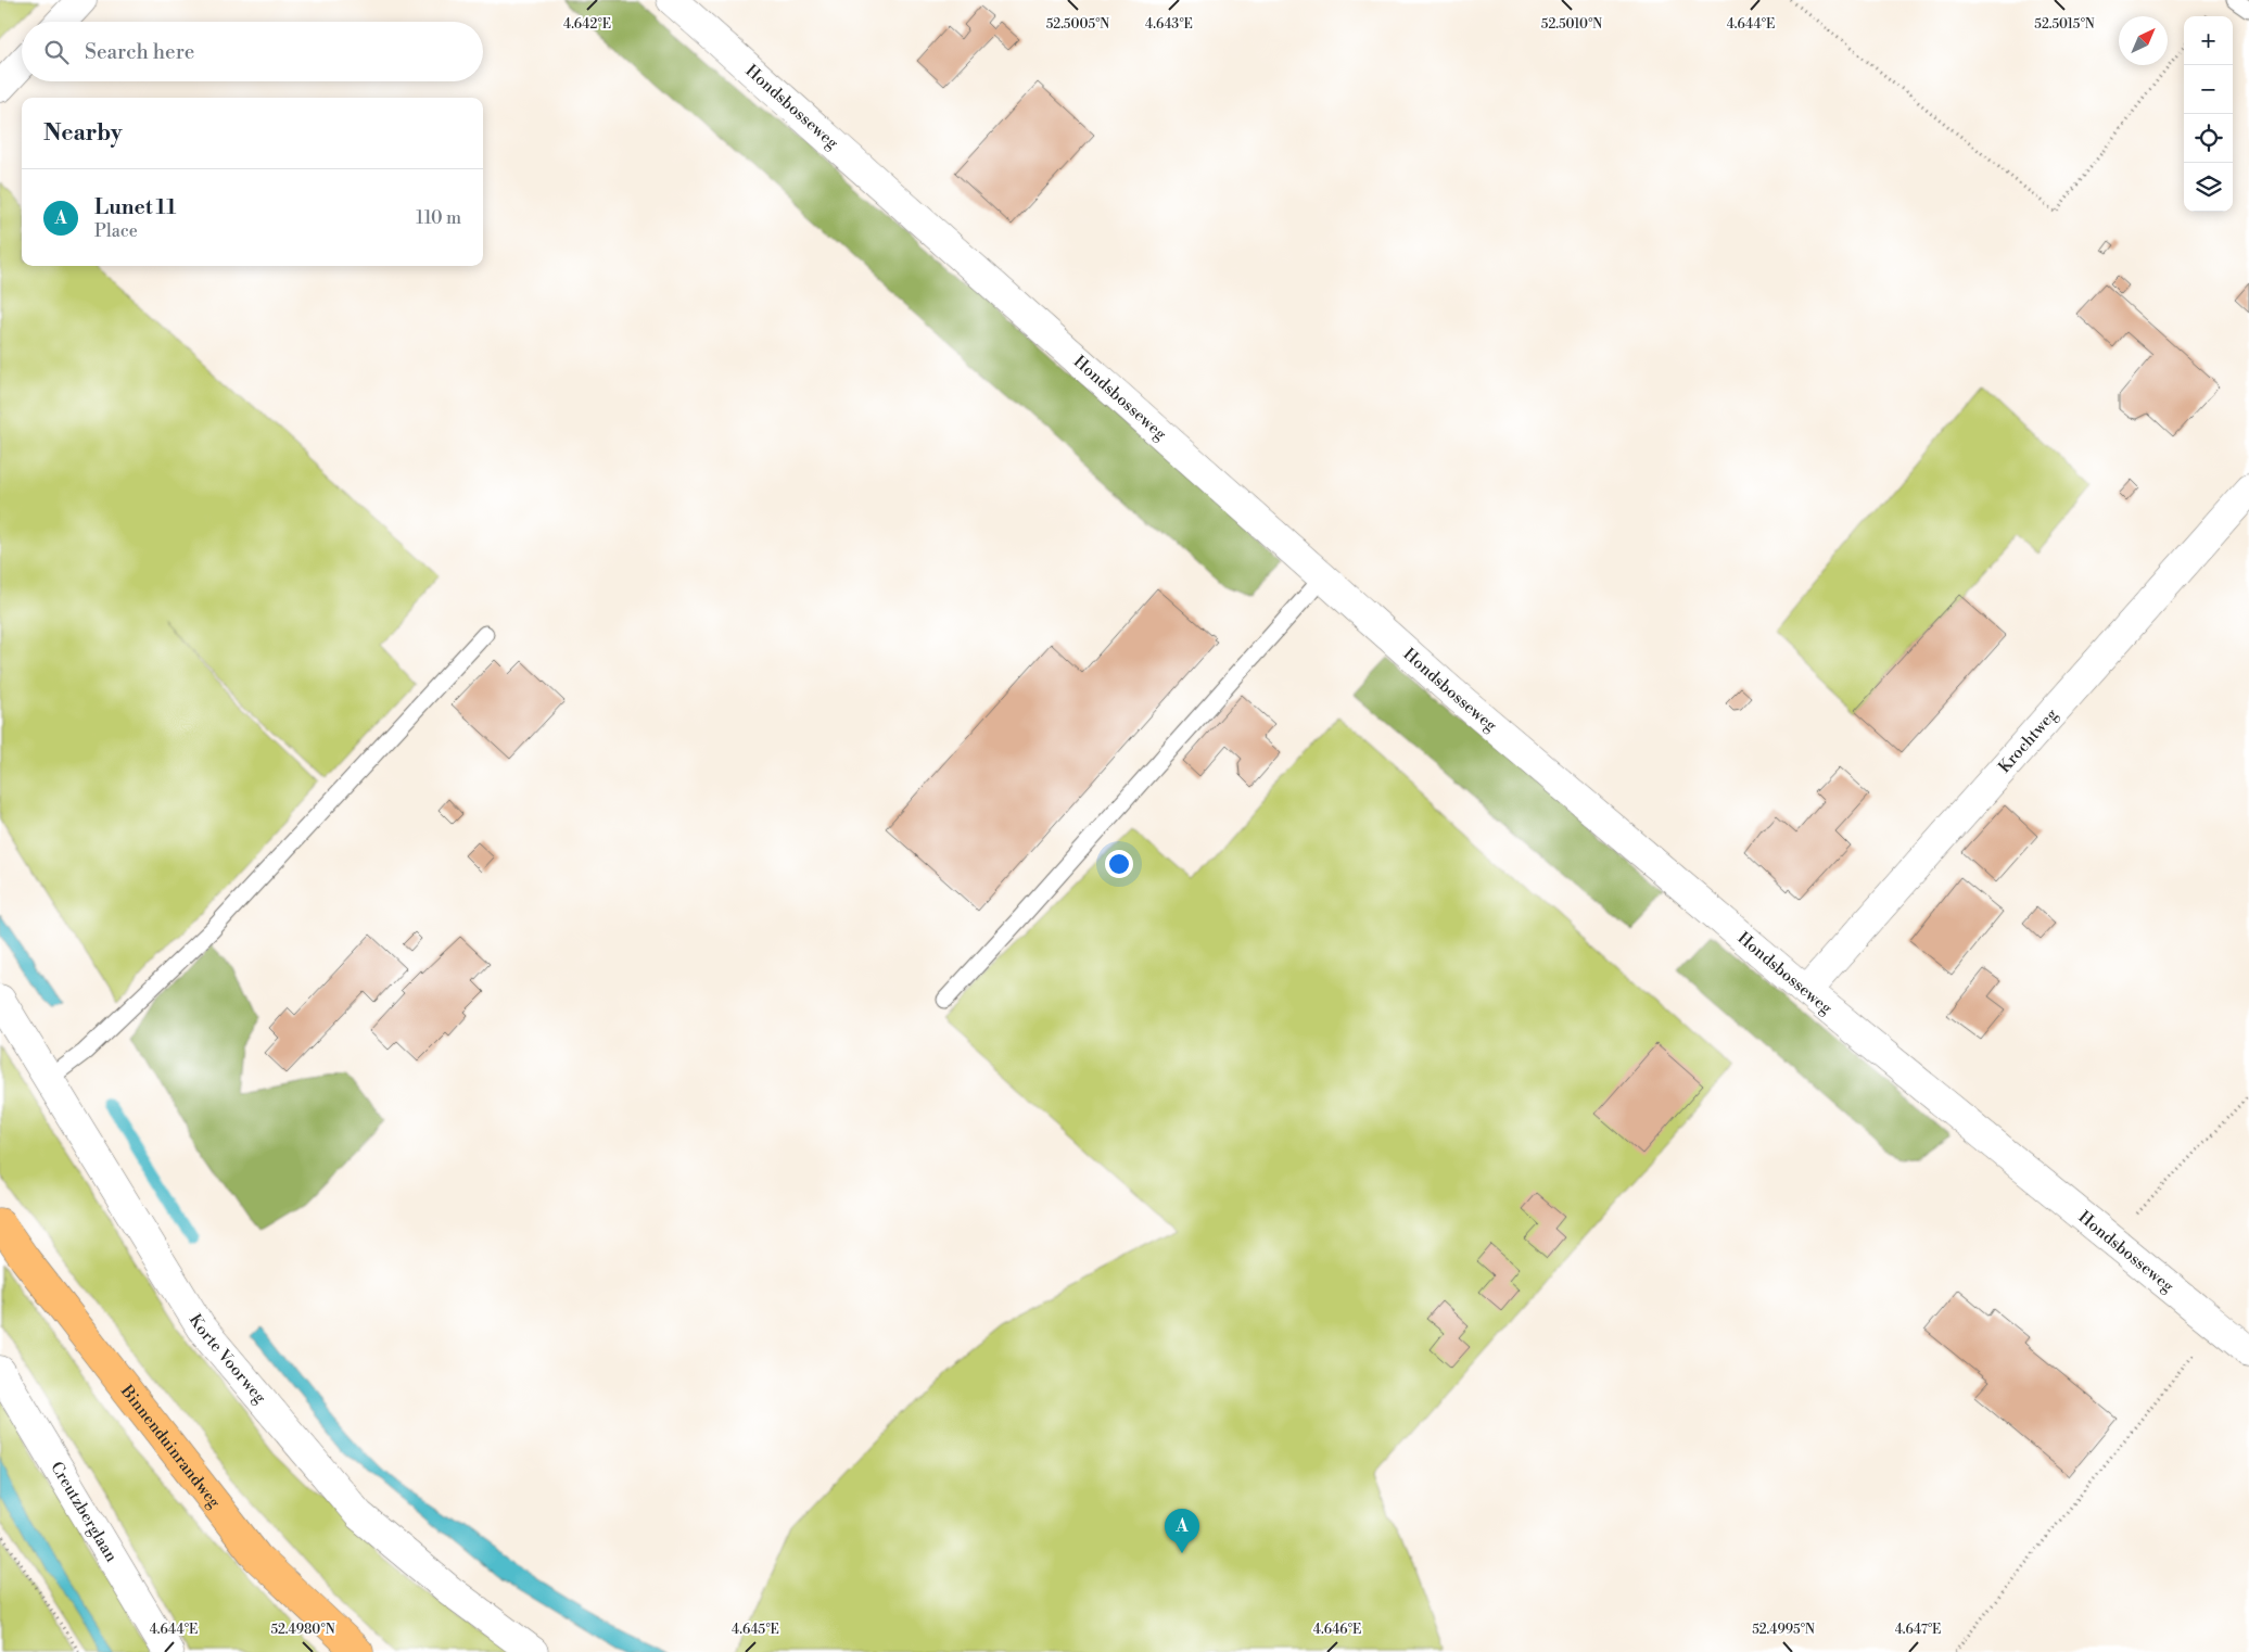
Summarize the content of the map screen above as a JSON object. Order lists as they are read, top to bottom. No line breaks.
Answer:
{"streets":{"main road":["Binnenduinrandweg"],"street":["Hondsbosseweg","Krochtweg","Korte Voorweg","Creutzberglaan"]},"crossings":[["Hondsbosseweg","Krochtweg"]],"north":"top right","page":{"map_buttons":["+","−"],"search":"Search here","heading":"Nearby","list":[{"mark":"A","name":"Lunet 11","note":"Place","value":"110 m"}],"pins":"A"},"coordinates":["52.5005°N","52.5010°N","52.5015°N","4.642°E","4.643°E","4.644°E","4.645°E","4.646°E","4.647°E","52.4980°N","52.4995°N"]}
